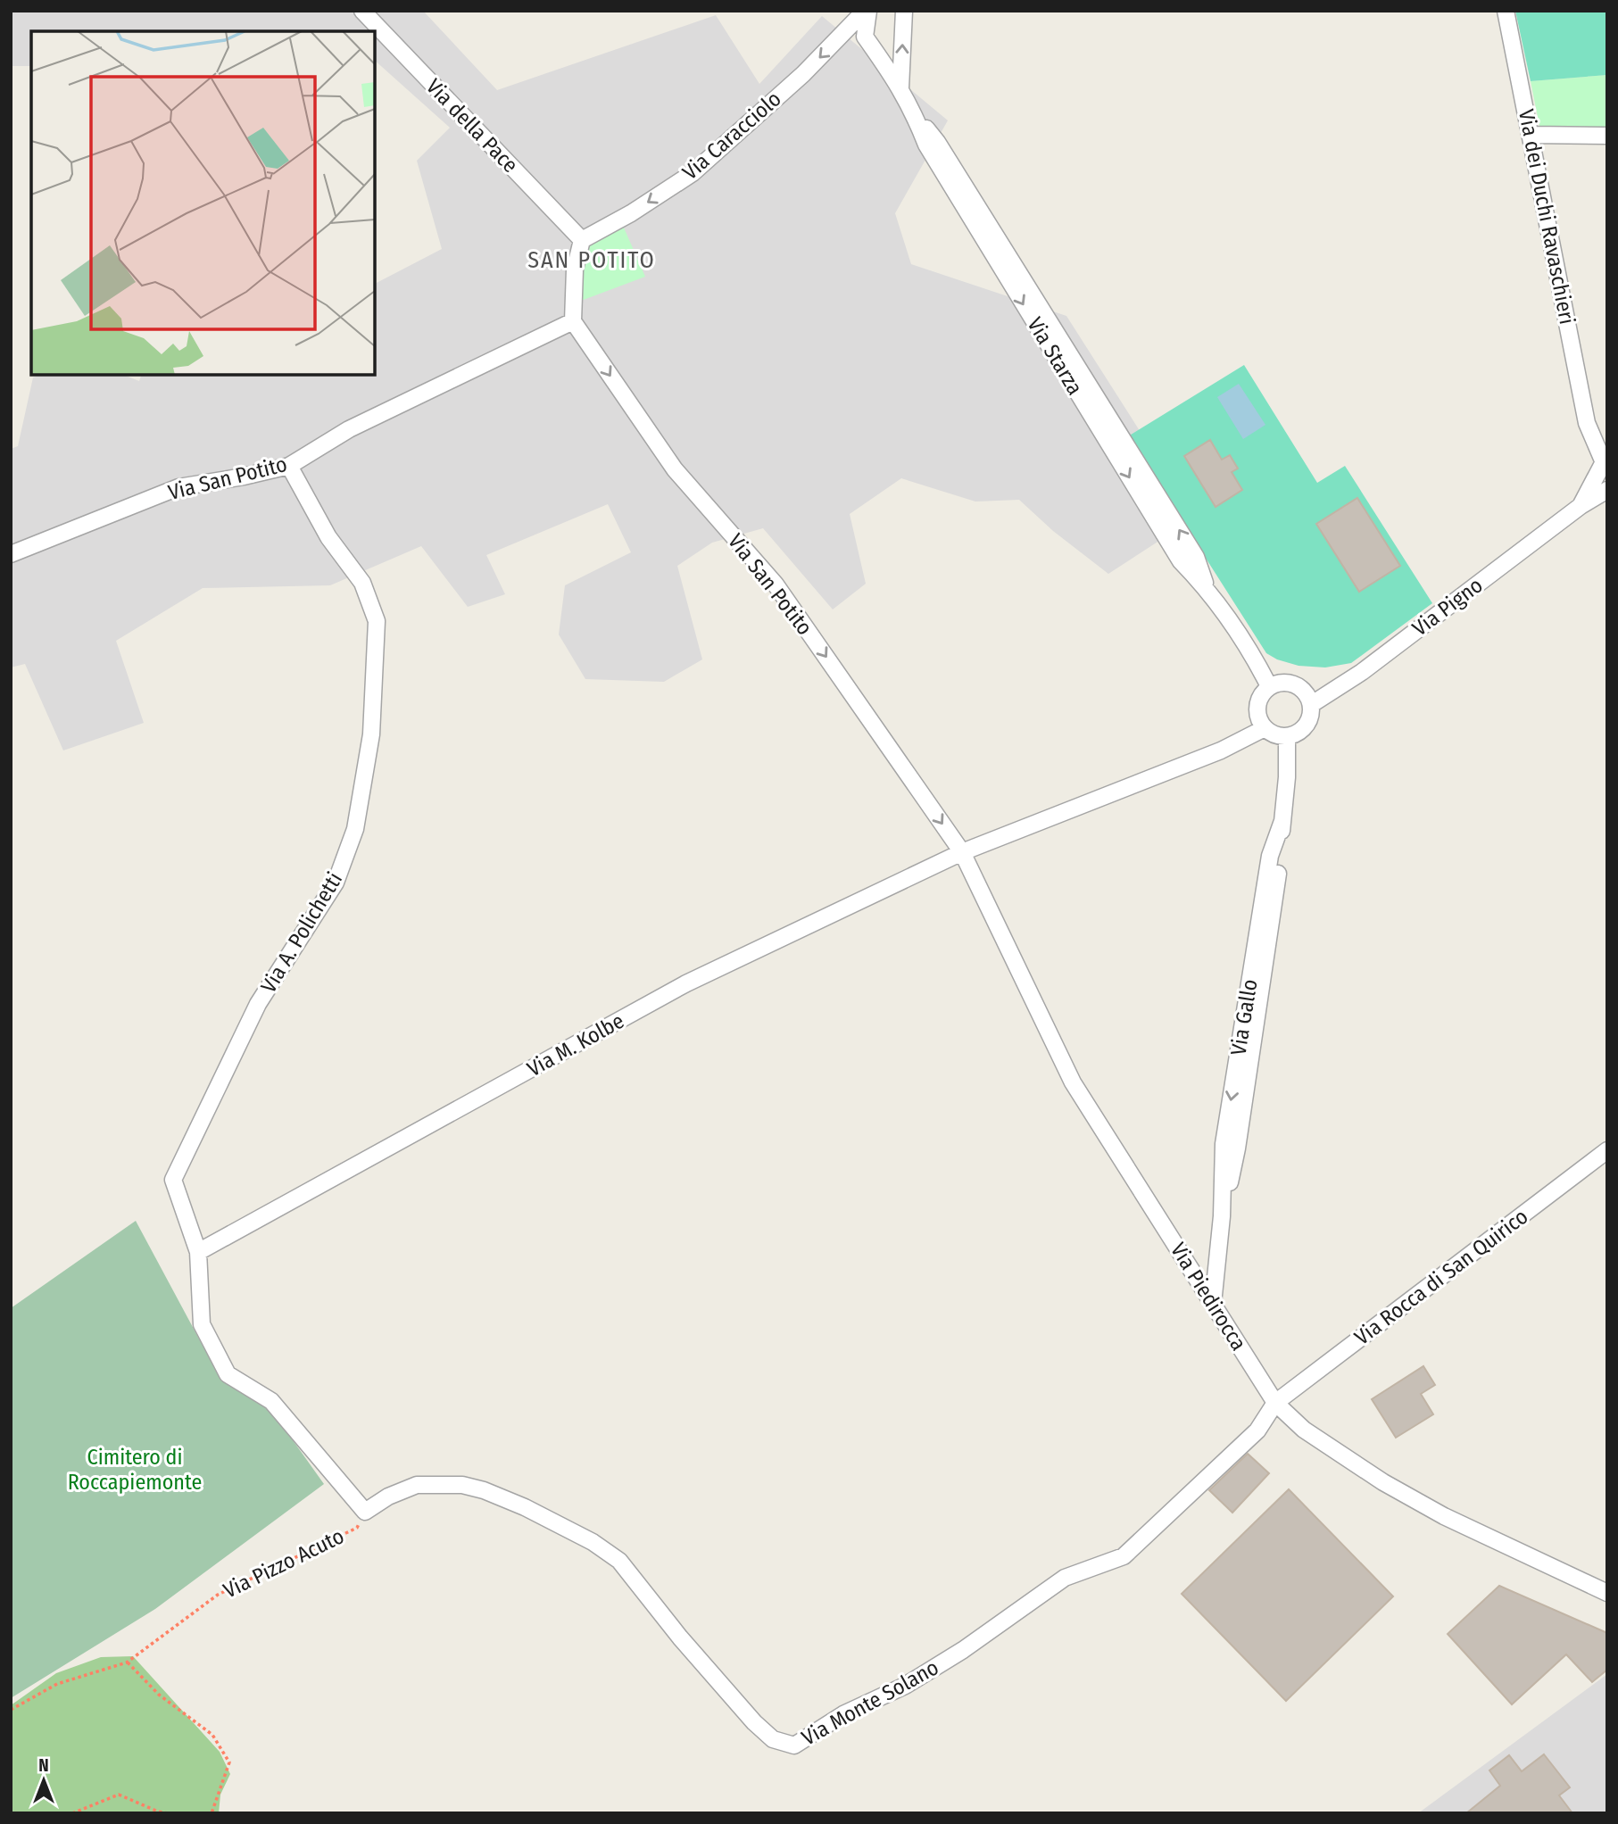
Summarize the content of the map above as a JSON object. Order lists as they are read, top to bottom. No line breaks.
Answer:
{"streets":{"street":["Via della Pace","Via Caracciolo","Via dei Duchi Ravaschieri","Via Starza","Via San Potito","Via Pigno","Via A. Polichetti","Via Gallo","Via M. Kolbe","Via Rocca di San Quirico","Via Piedirocca","Via Pizzo Acuto","Via Monte Solano"]},"crossings":[["Via della Pace","Via Caracciolo"],["Via Caracciolo","Via Starza"],["Via dei Duchi Ravaschieri","Via Pigno"],["Via Starza","Via Pigno"],["Via Starza","Via Gallo"],["Via San Potito","Via A. Polichetti"],["Via San Potito","Via M. Kolbe"],["Via San Potito","Via Piedirocca"],["Via Pigno","Via Gallo"],["Via A. Polichetti","Via M. Kolbe"],["Via A. Polichetti","Via Pizzo Acuto"],["Via Gallo","Via Piedirocca"],["Via M. Kolbe","Via Piedirocca"],["Via M. Kolbe","Via Pizzo Acuto"],["Via Rocca di San Quirico","Via Piedirocca"],["Via Rocca di San Quirico","Via Monte Solano"],["Via Piedirocca","Via Monte Solano"],["Via Pizzo Acuto","Via Monte Solano"]],"one_way":["Via Caracciolo","Via San Potito"],"districts":["SAN POTITO"],"parks":["Cimitero di Roccapiemonte"],"north":"top"}
